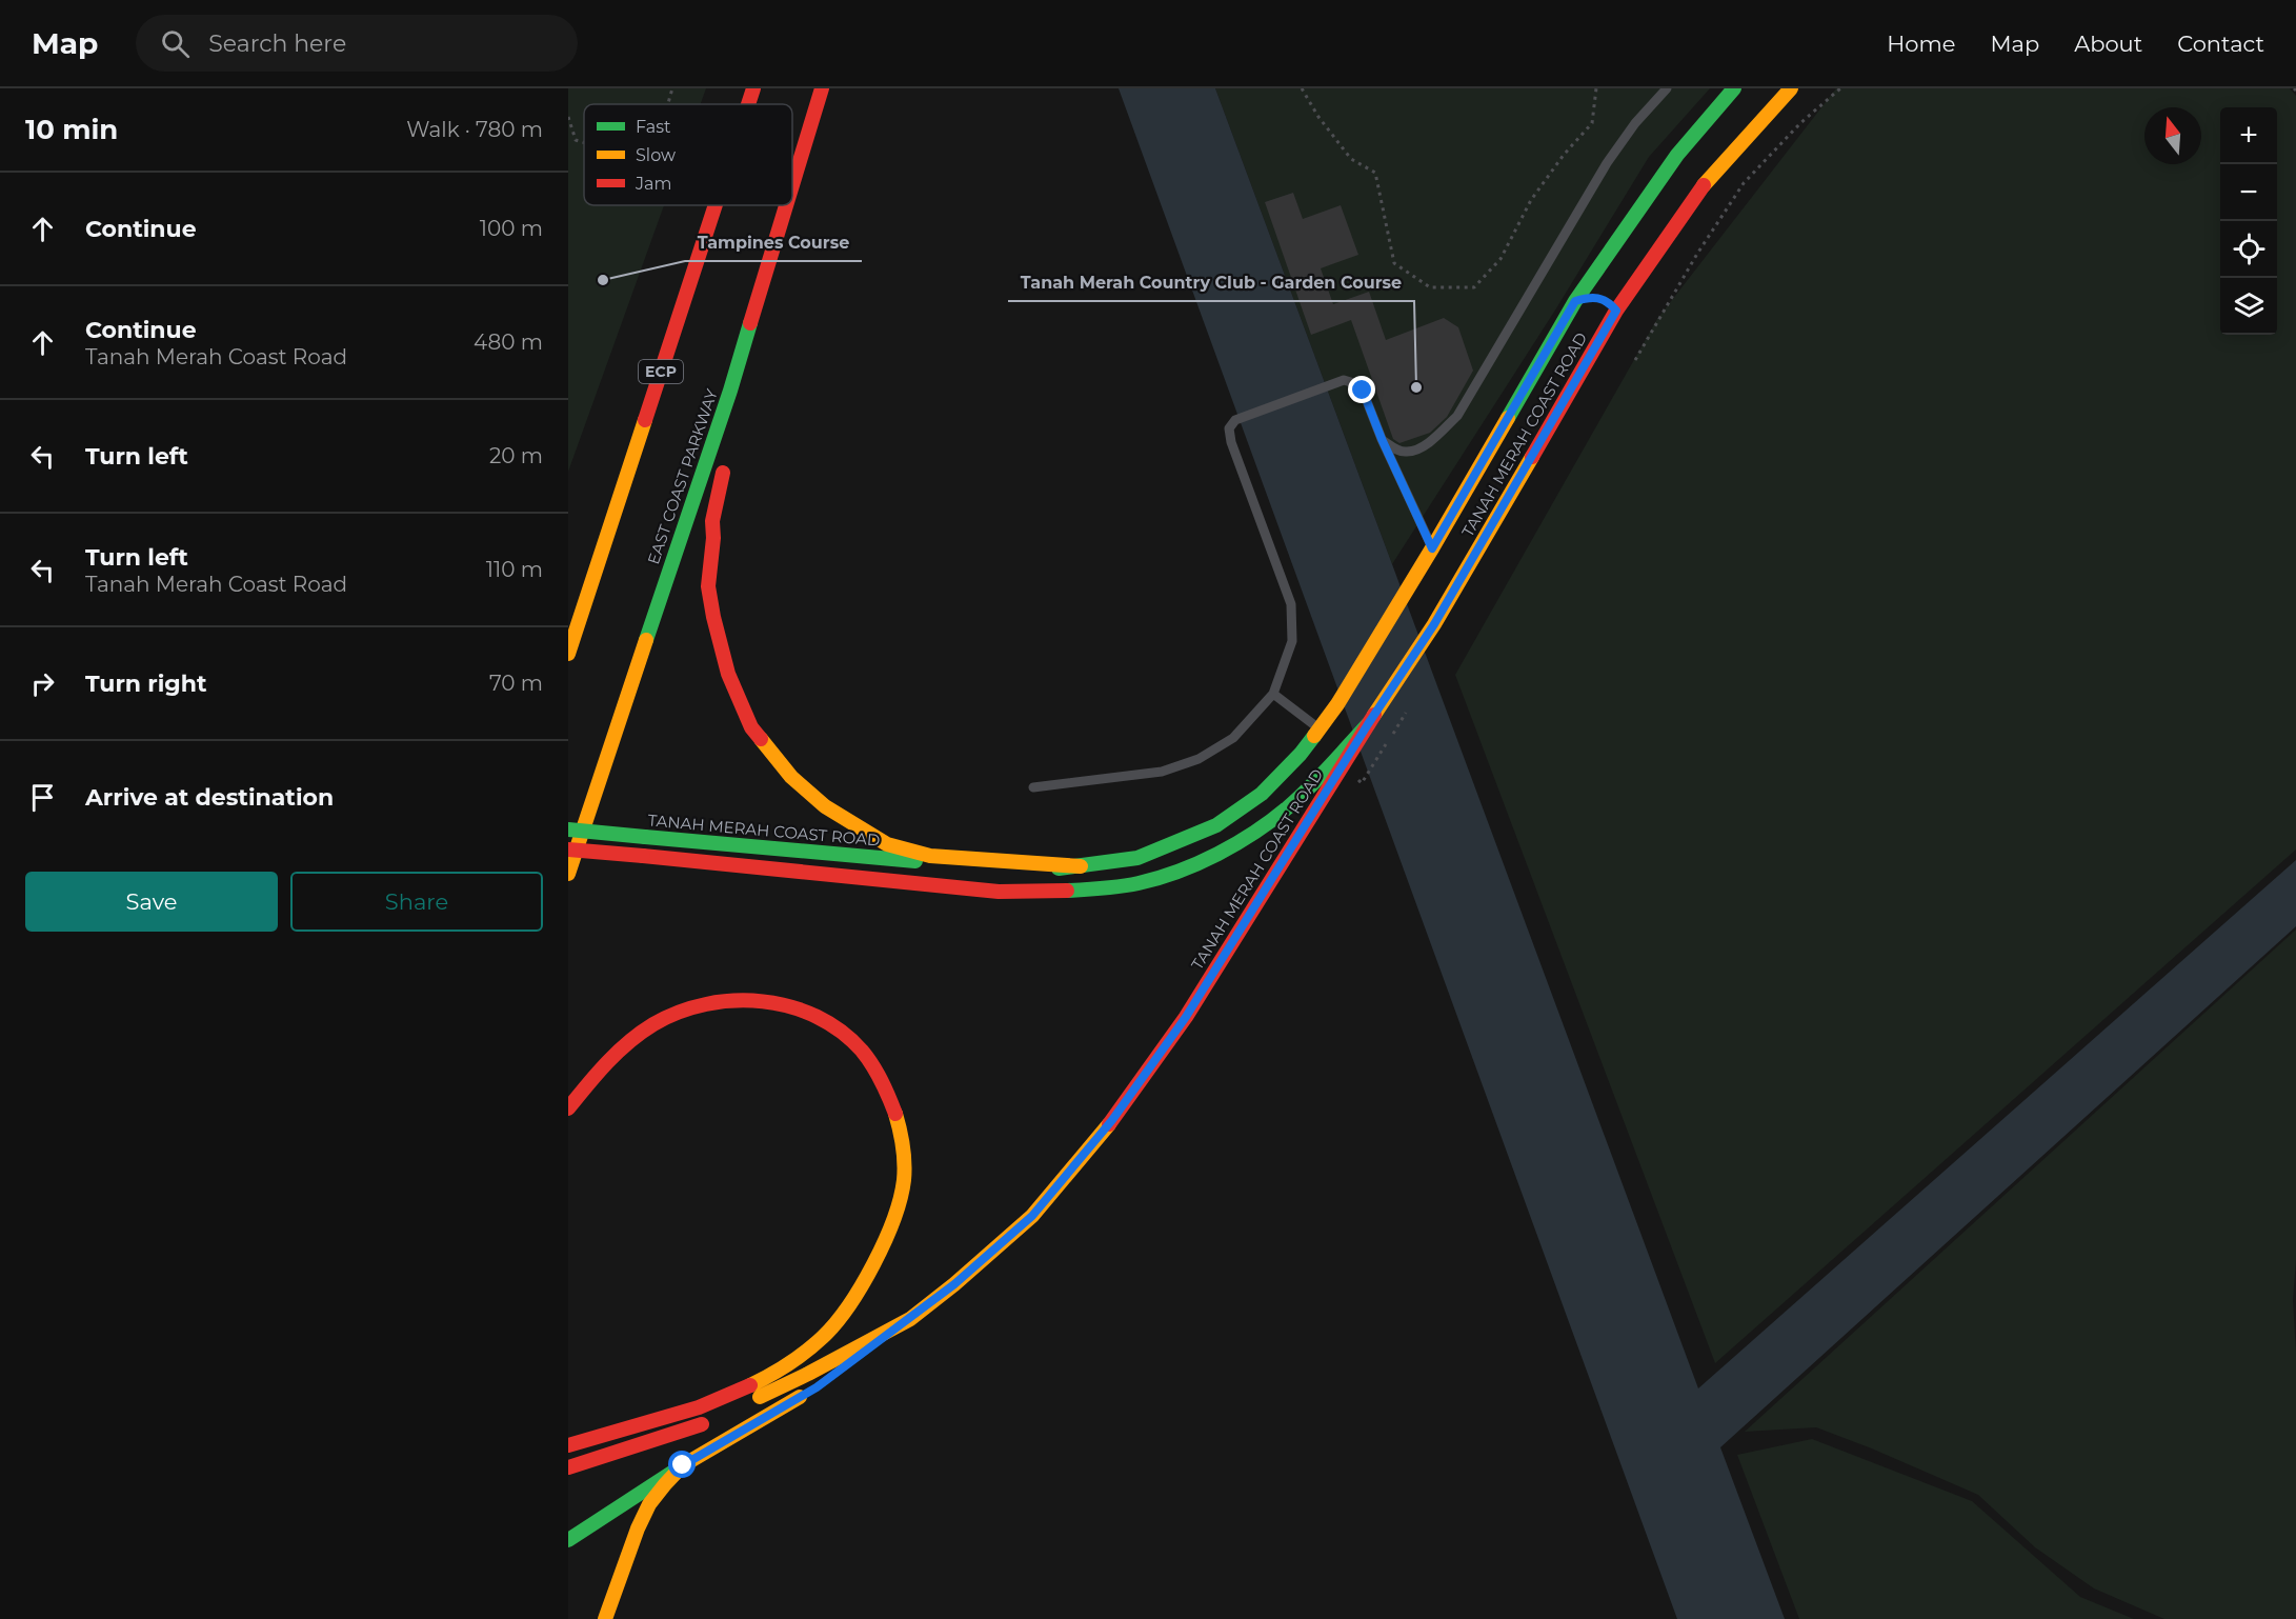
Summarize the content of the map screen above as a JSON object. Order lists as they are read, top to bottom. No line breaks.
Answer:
{"streets":{"main road":["ECP","TANAH MERAH COAST ROAD","EAST COAST PARKWAY"]},"places":["Tampines Course","Tanah Merah Country Club - Garden Course"],"legend":["Fast","Slow","Jam"],"north":"top","page":{"header":"Map","search":"Search here","nav":["Home","Map","About","Contact"],"heading":["10 min","Walk · 780 m"],"map_buttons":["+","−"],"list":[["Continue","100 m"],["Continue","Tanah Merah Coast Road","480 m"],["Turn left","20 m"],["Turn left","Tanah Merah Coast Road","110 m"],["Turn right","70 m"],"Arrive at destination"],"buttons":["Save","Share"]}}
